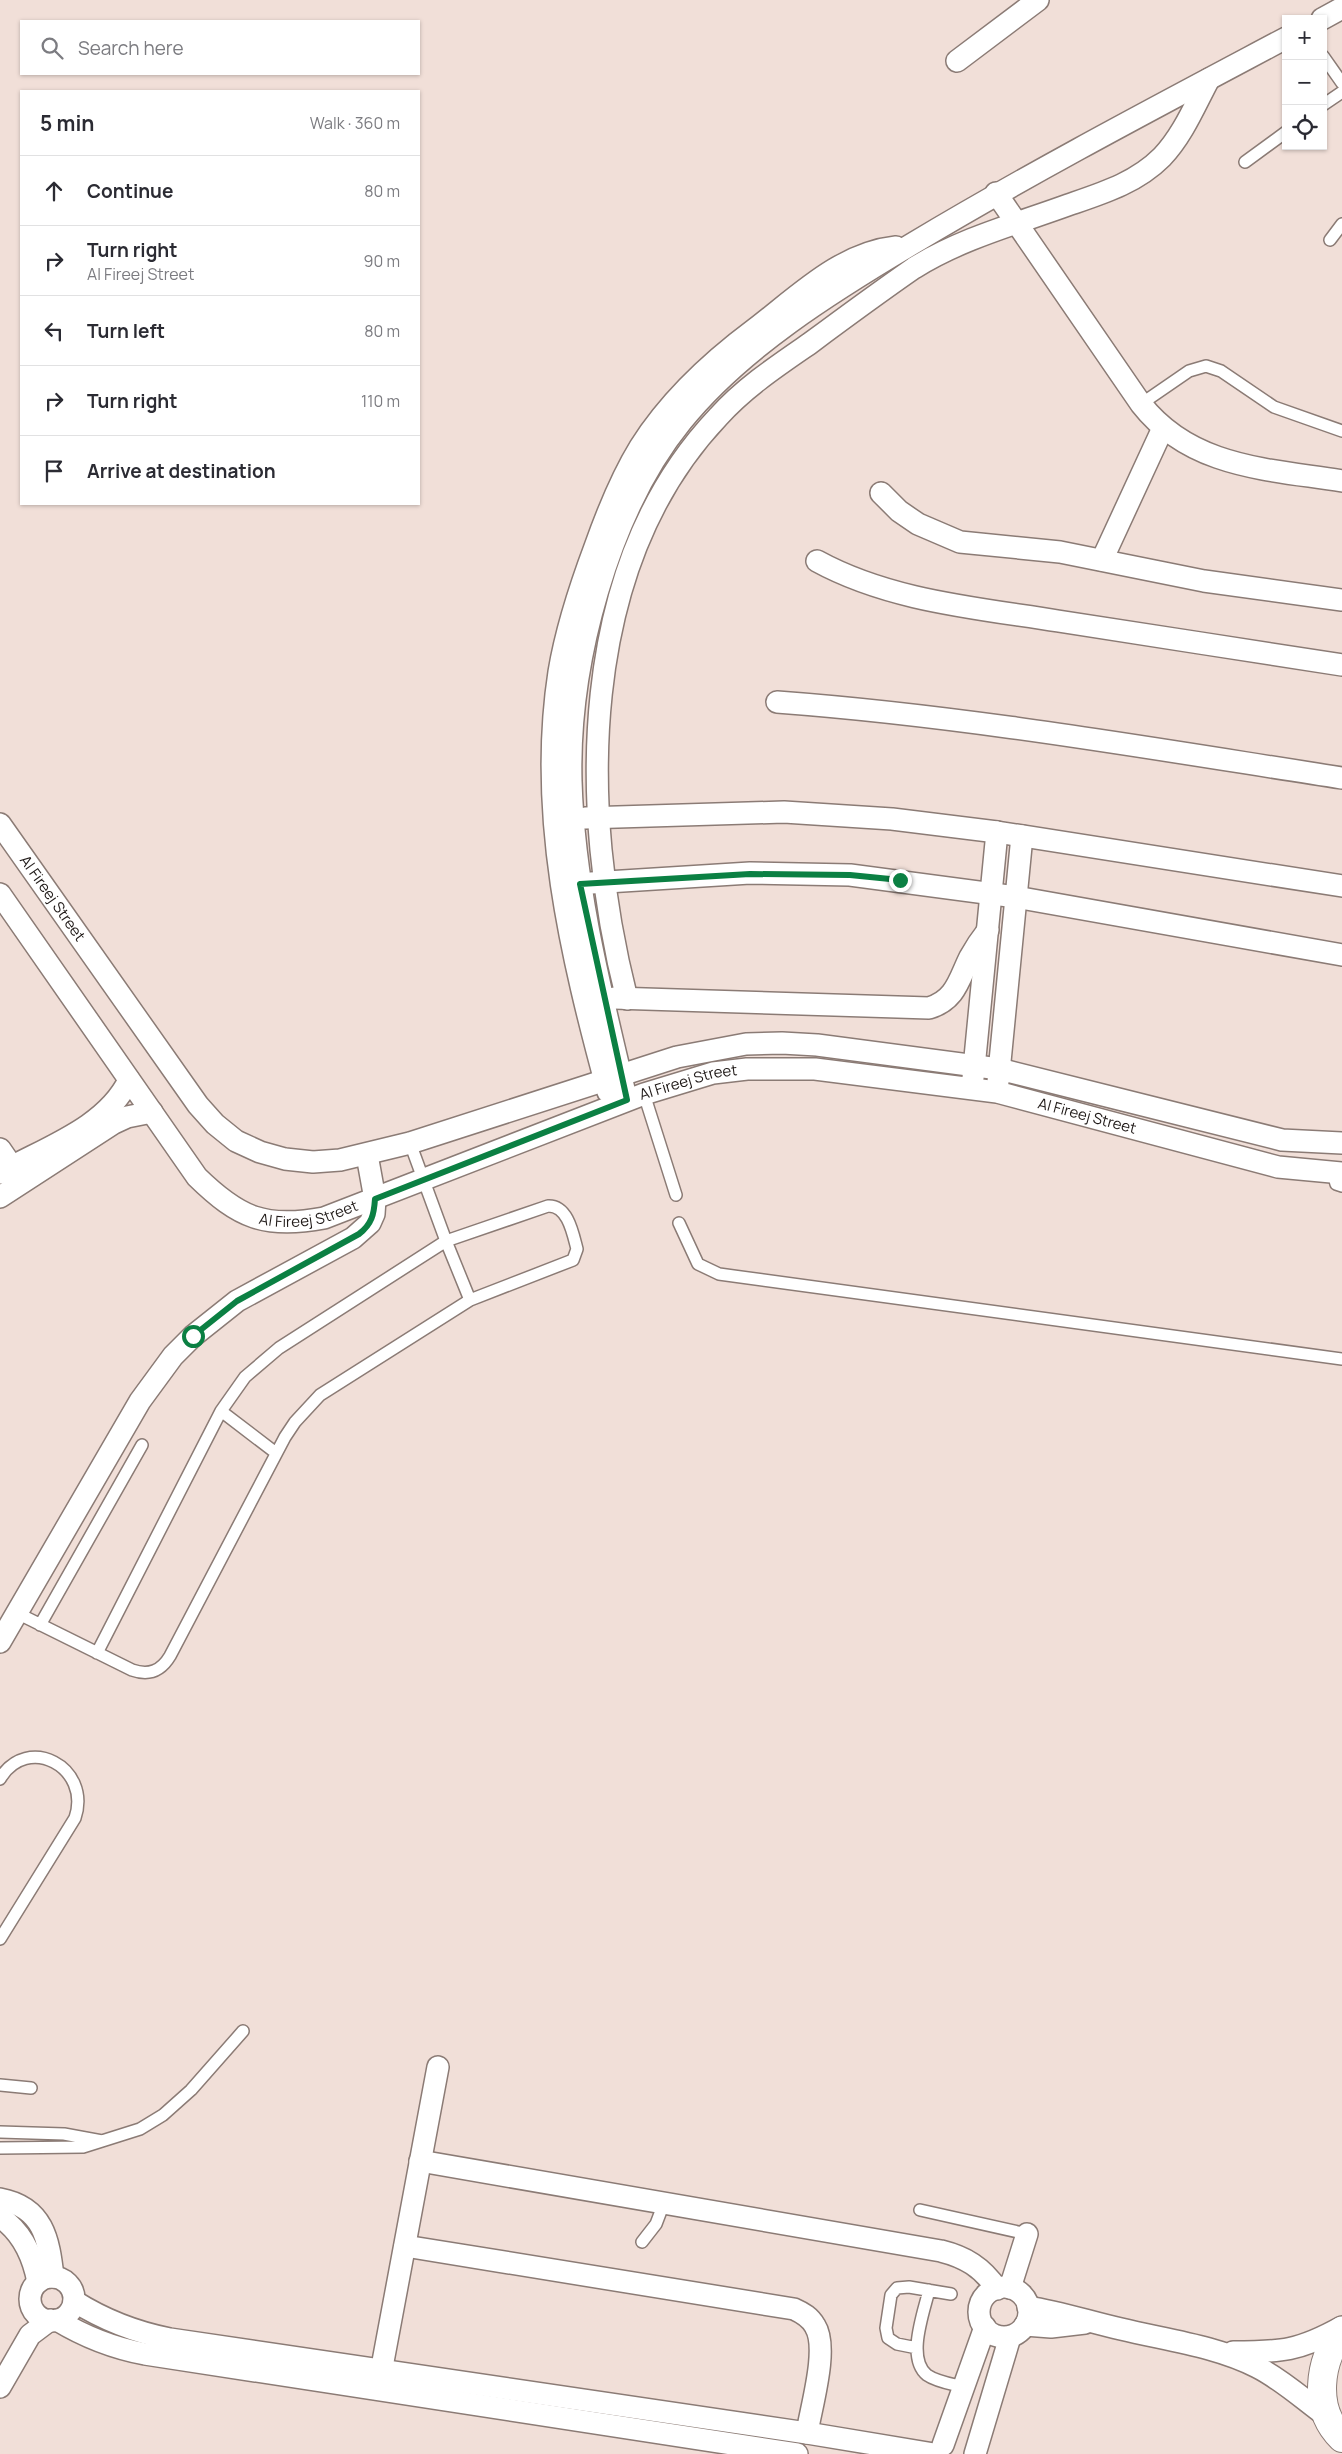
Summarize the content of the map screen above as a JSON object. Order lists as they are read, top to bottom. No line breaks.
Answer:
{"streets":{"street":["Al Fireej Street"]},"page":{"map_buttons":["+","−"],"search":"Search here","heading":["5 min","Walk · 360 m"],"list":[["Continue","80 m"],["Turn right","Al Fireej Street","90 m"],["Turn left","80 m"],["Turn right","110 m"],"Arrive at destination"]}}
